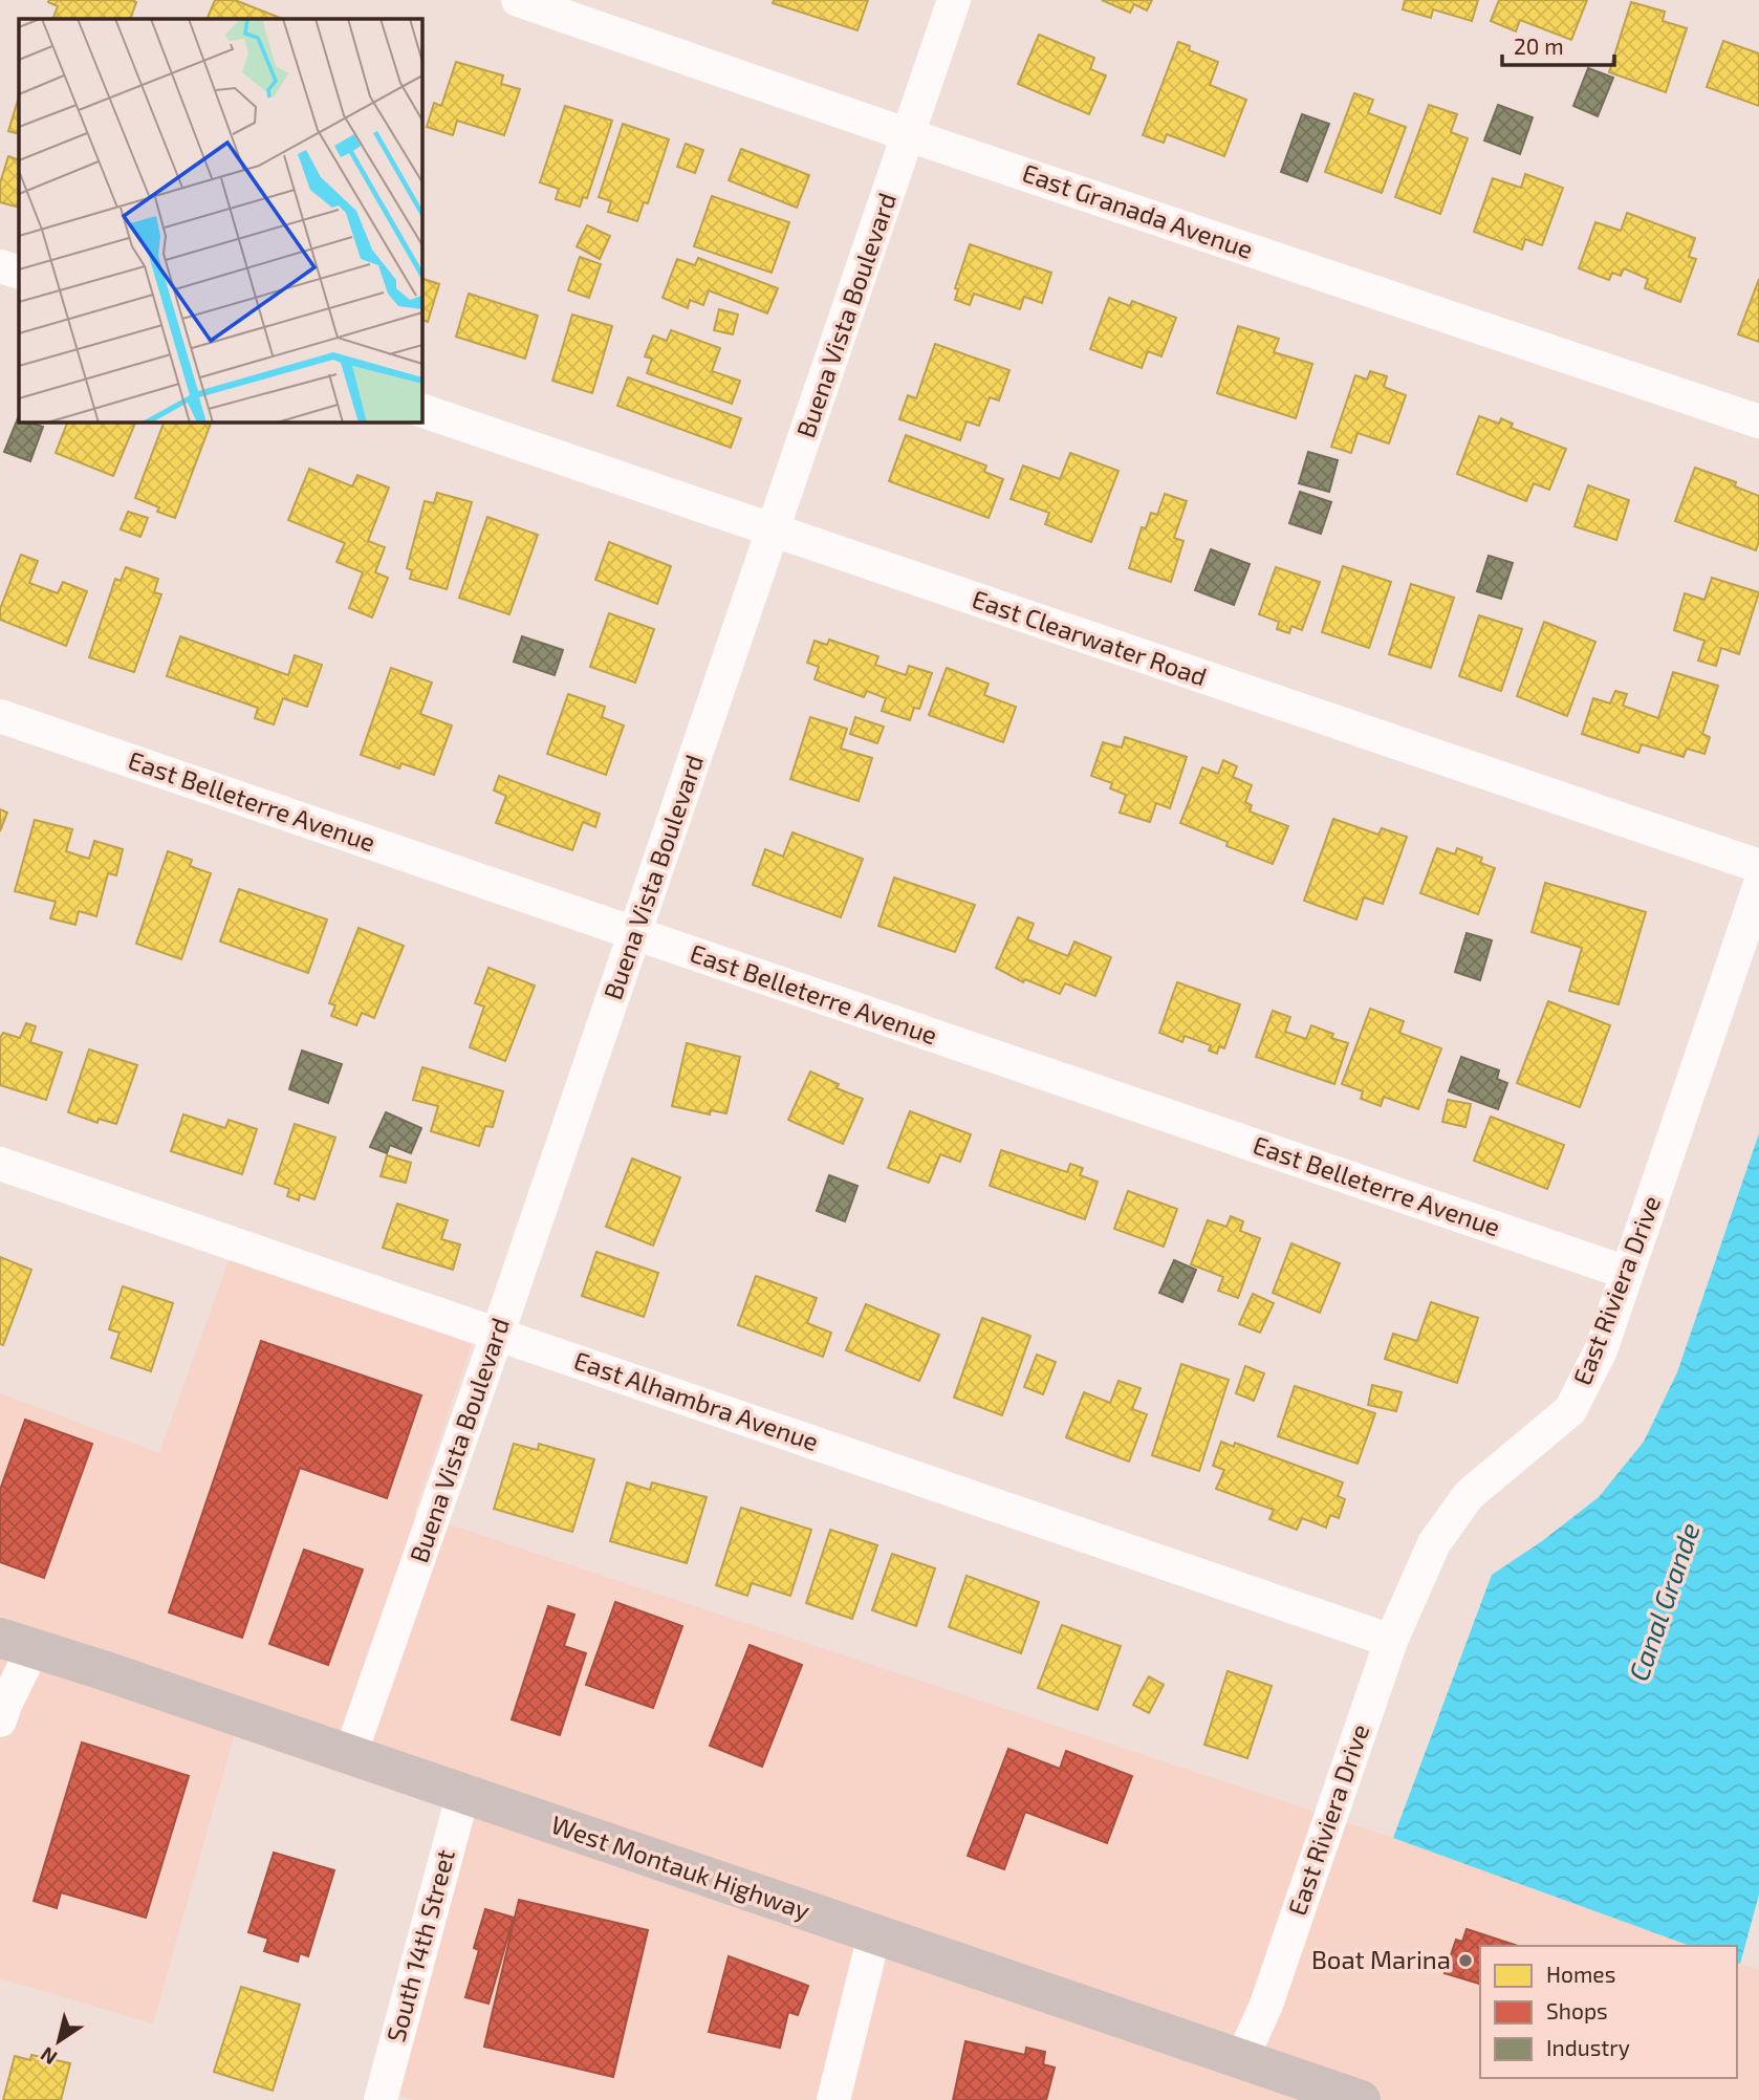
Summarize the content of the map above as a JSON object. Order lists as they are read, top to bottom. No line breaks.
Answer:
{"streets":{"main road":["West Montauk Highway"],"street":["East Granada Avenue","Buena Vista Boulevard","East Clearwater Road","East Belleterre Avenue","East Riviera Drive","East Alhambra Avenue","South 14th Street"]},"crossings":[["East Granada Avenue","Buena Vista Boulevard"],["Buena Vista Boulevard","East Clearwater Road"],["Buena Vista Boulevard","East Belleterre Avenue"],["Buena Vista Boulevard","East Alhambra Avenue"],["Buena Vista Boulevard","West Montauk Highway"],["East Belleterre Avenue","East Riviera Drive"],["East Riviera Drive","East Alhambra Avenue"],["East Riviera Drive","West Montauk Highway"],["West Montauk Highway","South 14th Street"]],"water":["Canal Grande"],"places":["Boat Marina"],"legend":["Homes","Shops","Industry"],"scale_bar":"20 m","north":"bottom left"}
